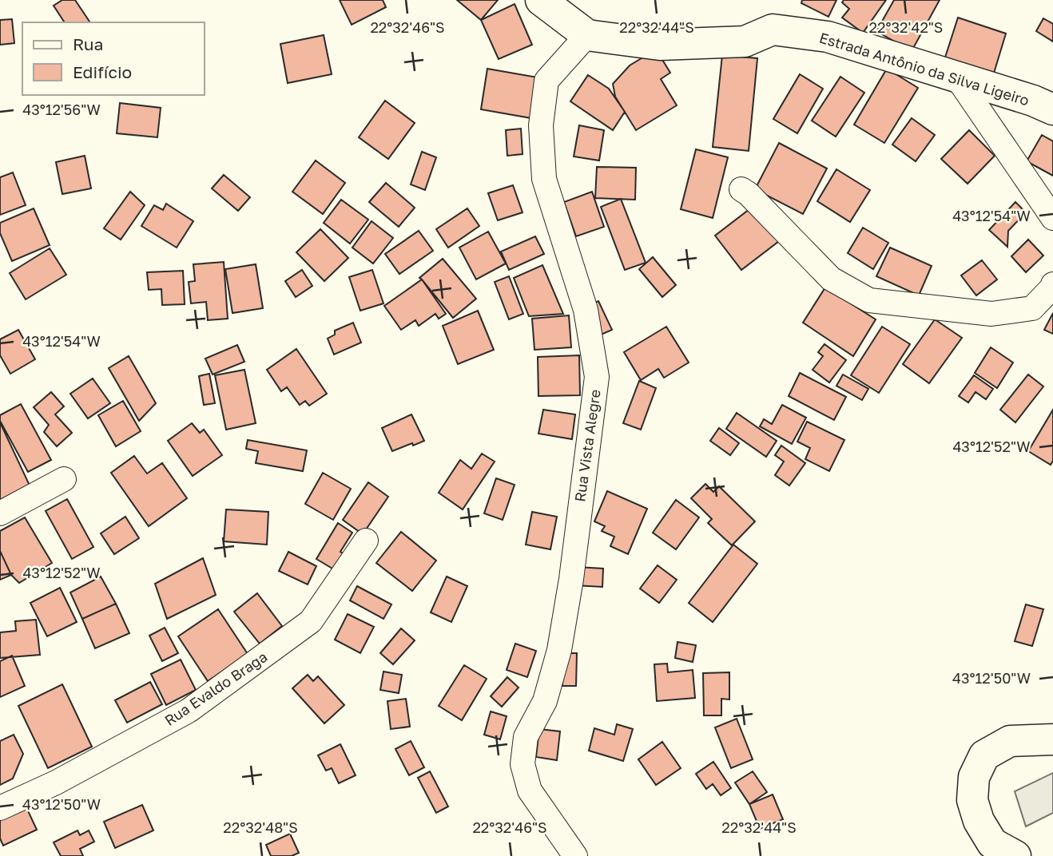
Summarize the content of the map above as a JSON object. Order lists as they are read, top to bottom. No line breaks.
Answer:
{"streets":{"street":["Estrada Antônio da Silva Ligeiro","Rua Vista Alegre","Rua Evaldo Braga"]},"crossings":[["Estrada Antônio da Silva Ligeiro","Rua Vista Alegre"]],"legend":["Rua","Edifício"],"coordinates":["22°32'46\"S","22°32'44\"S","22°32'42\"S","43°12'56\"W","43°12'54\"W","43°12'52\"W","43°12'50\"W","22°32'48\"S"]}
